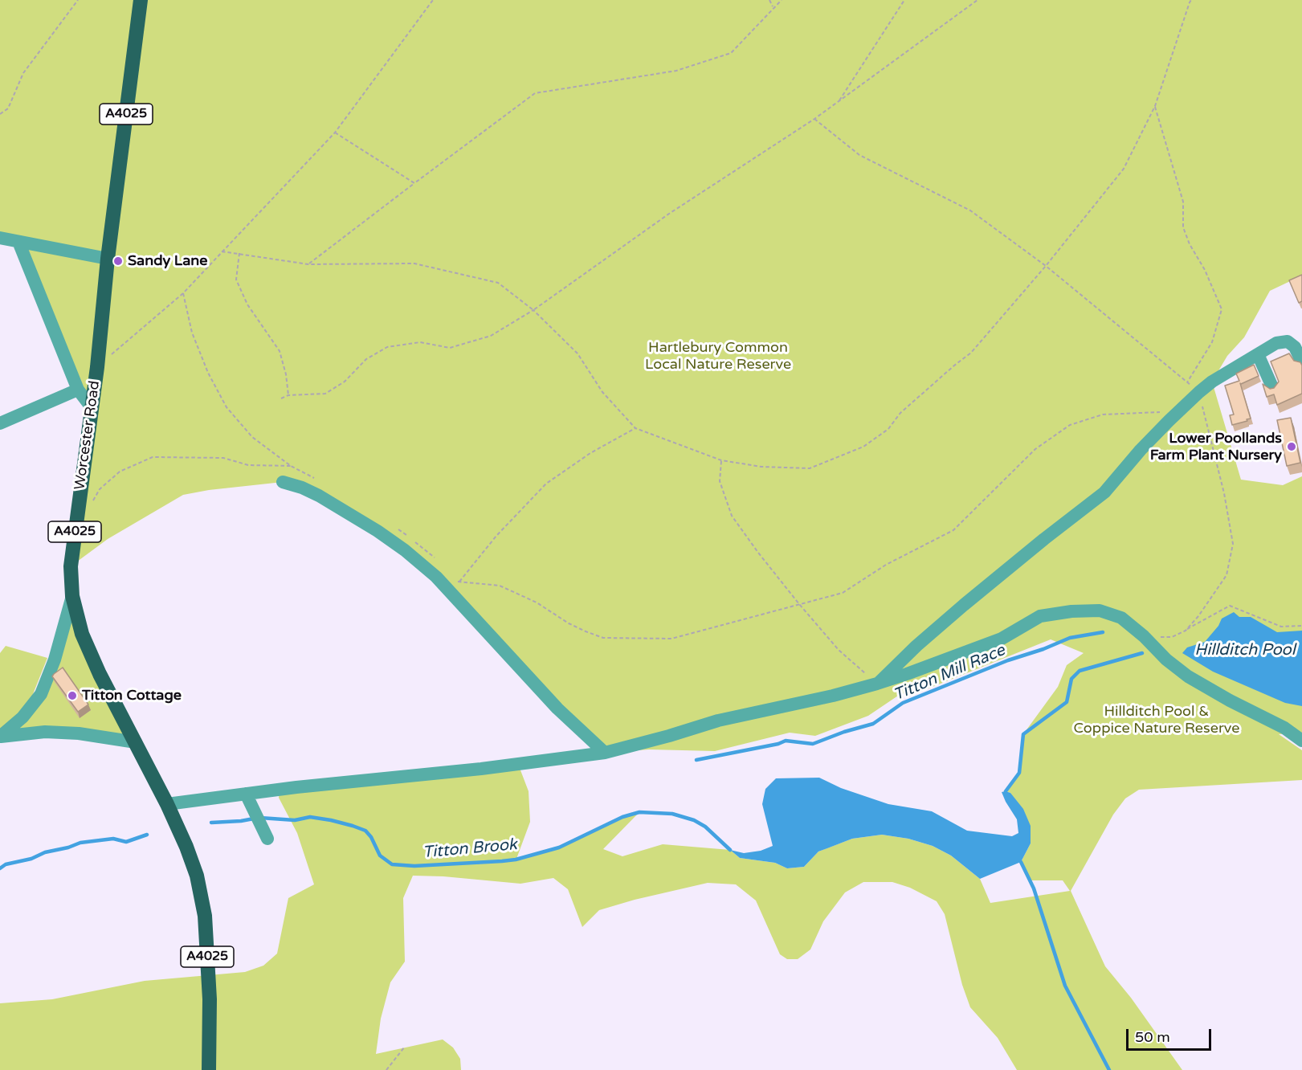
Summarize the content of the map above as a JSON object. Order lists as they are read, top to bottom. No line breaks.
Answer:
{"streets":{"main road":["A4025","Worcester Road"]},"water":["Hillditch Pool","Titton Mill Race","Titton Brook"],"parks":["Hartlebury Common Local Nature Reserve","Hillditch Pool & Coppice Nature Reserve"],"places":["Sandy Lane","Lower Poollands Farm Plant Nursery","Titton Cottage"],"scale_bar":"50 m"}
